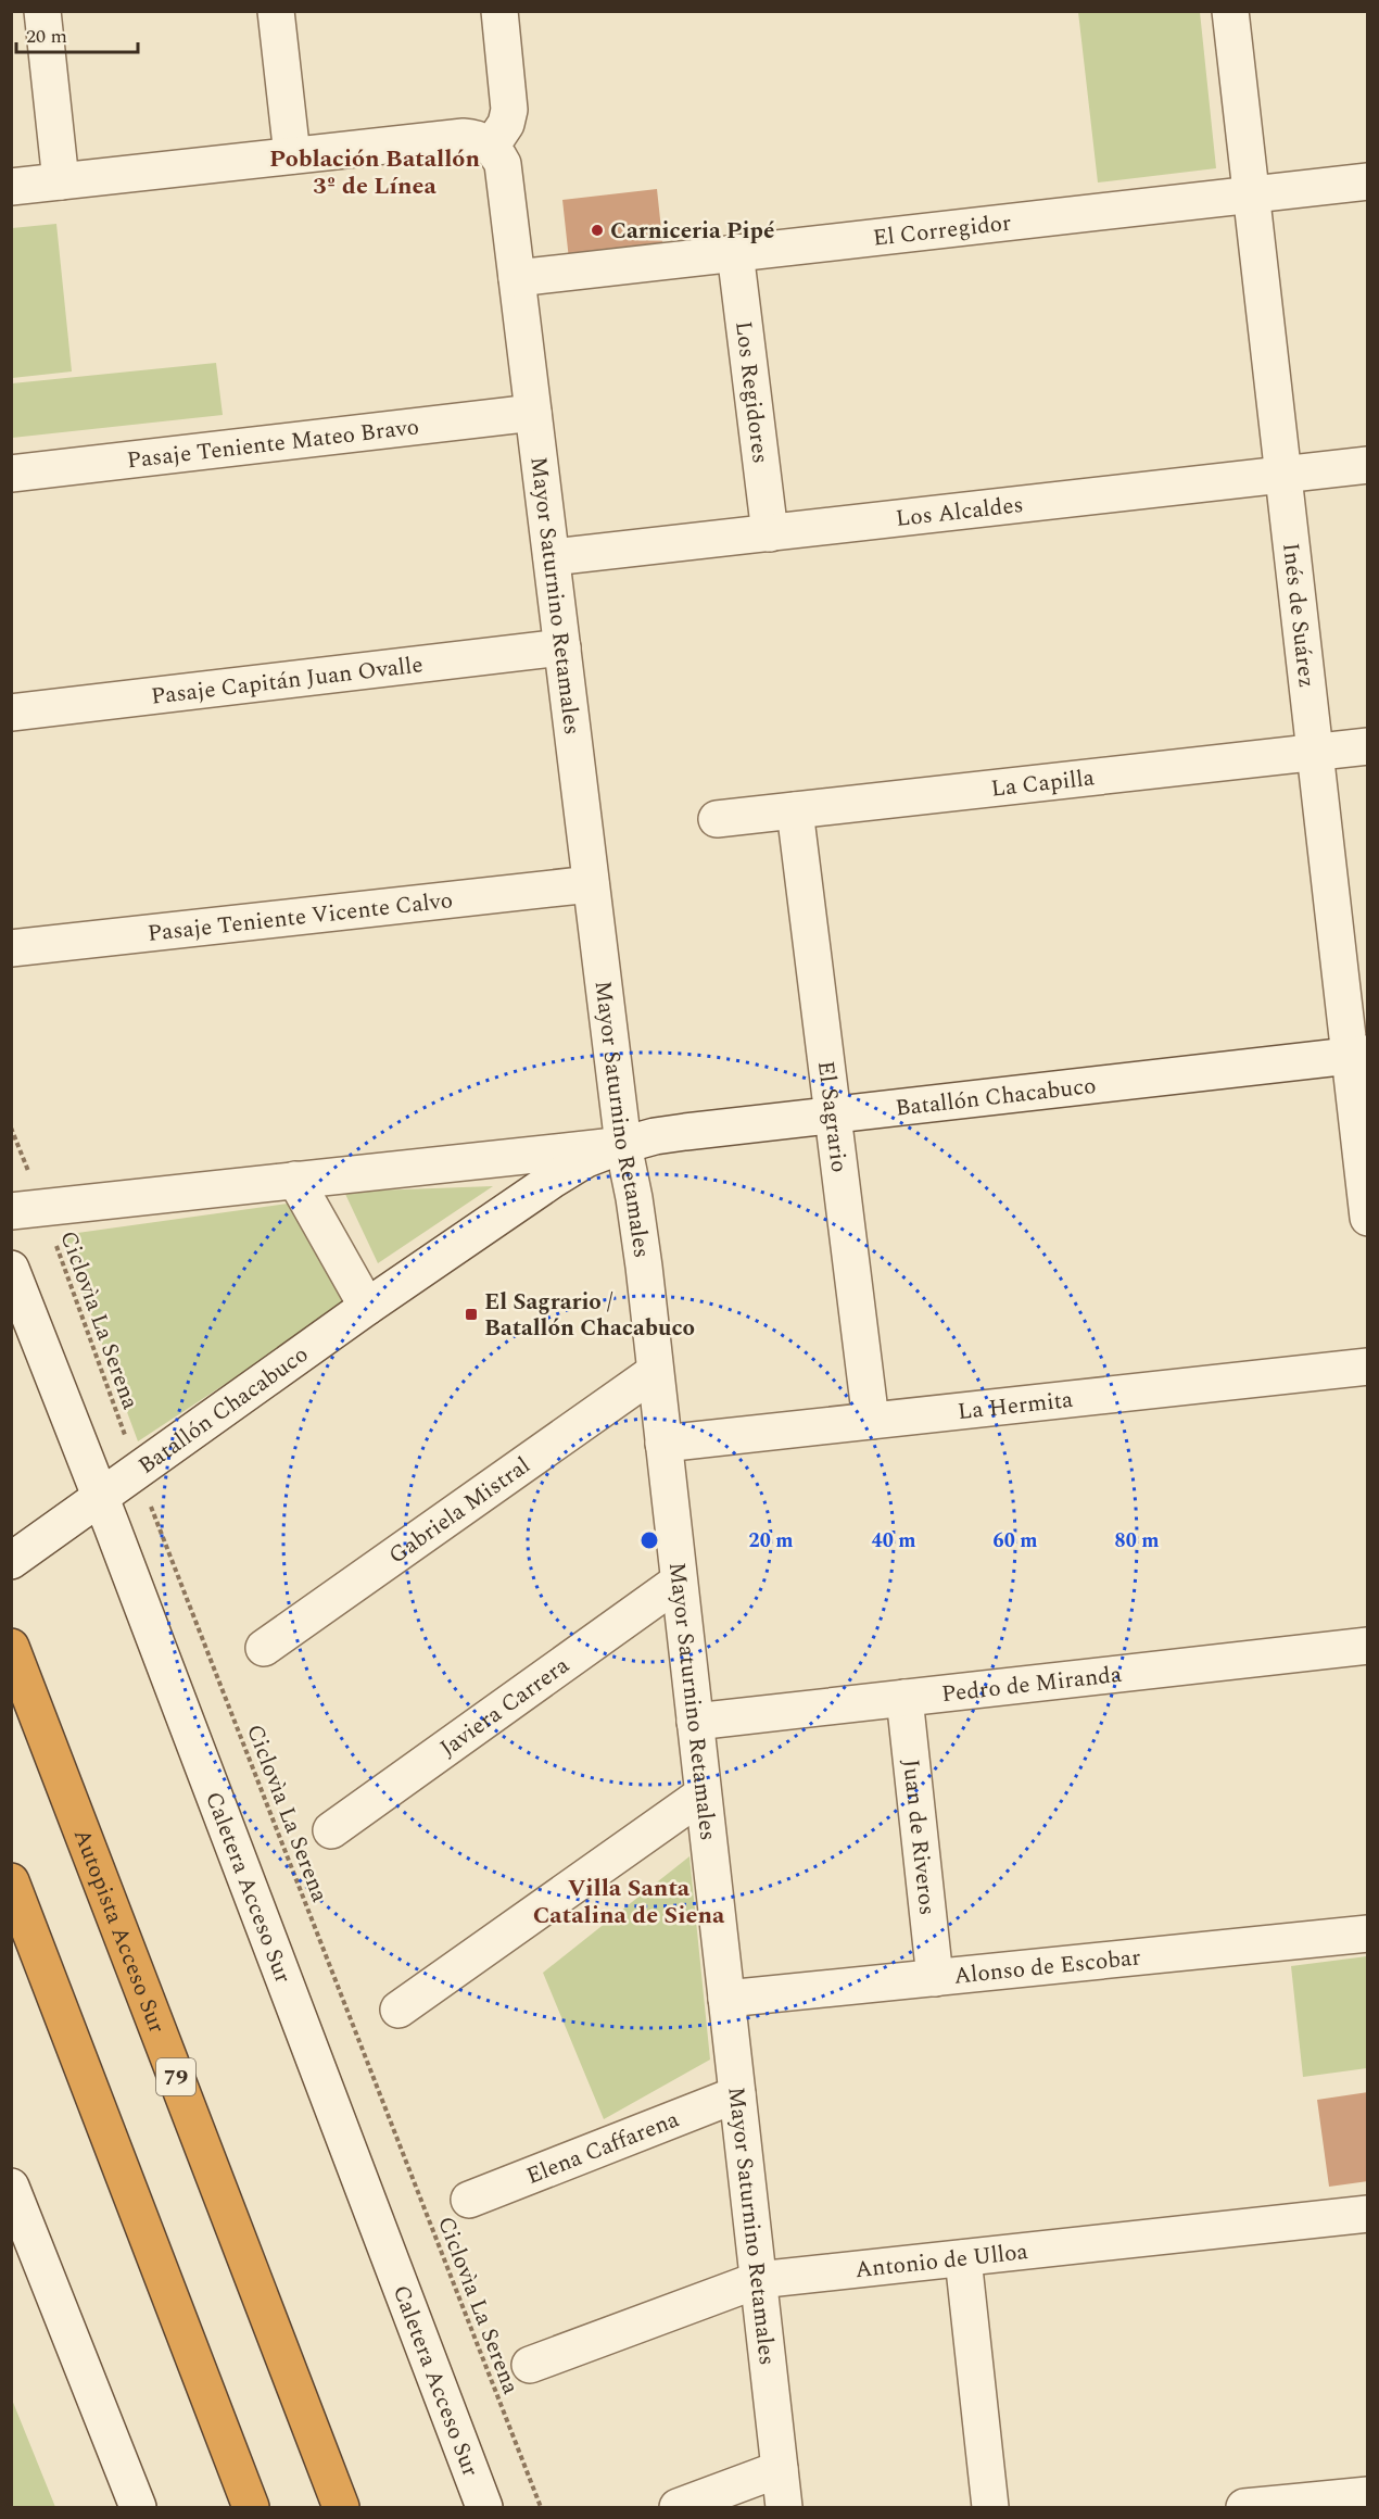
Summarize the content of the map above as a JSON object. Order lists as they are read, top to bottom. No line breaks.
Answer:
{"streets":{"highway":["Autopista Acceso Sur","79"],"street":["El Corregidor","Los Regidores","Pasaje Teniente Mateo Bravo","Los Alcaldes","Mayor Saturnino Retamales","Inés de Suárez","Pasaje Capitán Juan Ovalle","La Capilla","Pasaje Teniente Vicente Calvo","Batallón Chacabuco","El Sagrario","La Hermita","Gabriela Mistral","Pedro de Miranda","Javiera Carrera","Juan de Riveros","Caletera Acceso Sur","Alonso de Escobar","Elena Caffarena","Antonio de Ulloa"],"path":["Ciclovìa La Serena"]},"crossings":[["El Corregidor","Los Regidores"],["El Corregidor","Mayor Saturnino Retamales"],["El Corregidor","Inés de Suárez"],["Los Regidores","Los Alcaldes"],["Pasaje Teniente Mateo Bravo","Mayor Saturnino Retamales"],["Los Alcaldes","Mayor Saturnino Retamales"],["Los Alcaldes","Inés de Suárez"],["Mayor Saturnino Retamales","Pasaje Capitán Juan Ovalle"],["Mayor Saturnino Retamales","Pasaje Teniente Vicente Calvo"],["Mayor Saturnino Retamales","Batallón Chacabuco"],["Mayor Saturnino Retamales","La Hermita"],["Mayor Saturnino Retamales","Gabriela Mistral"],["Mayor Saturnino Retamales","Pedro de Miranda"],["Mayor Saturnino Retamales","Javiera Carrera"],["Mayor Saturnino Retamales","Alonso de Escobar"],["Mayor Saturnino Retamales","Elena Caffarena"],["Mayor Saturnino Retamales","Antonio de Ulloa"],["Inés de Suárez","La Capilla"],["Inés de Suárez","Batallón Chacabuco"],["La Capilla","El Sagrario"],["Batallón Chacabuco","El Sagrario"],["Batallón Chacabuco","Ciclovìa La Serena"],["Batallón Chacabuco","Caletera Acceso Sur"],["El Sagrario","La Hermita"],["Pedro de Miranda","Juan de Riveros"],["Juan de Riveros","Alonso de Escobar"]],"districts":["Población Batallón 3º de Línea","Villa Santa Catalina de Siena"],"places":{"other":["Carniceria Pipé"],"transit":["El Sagrario / Batallón Chacabuco"]},"scale_bar":"20 m","rings":["20 m","40 m","60 m","80 m"]}
